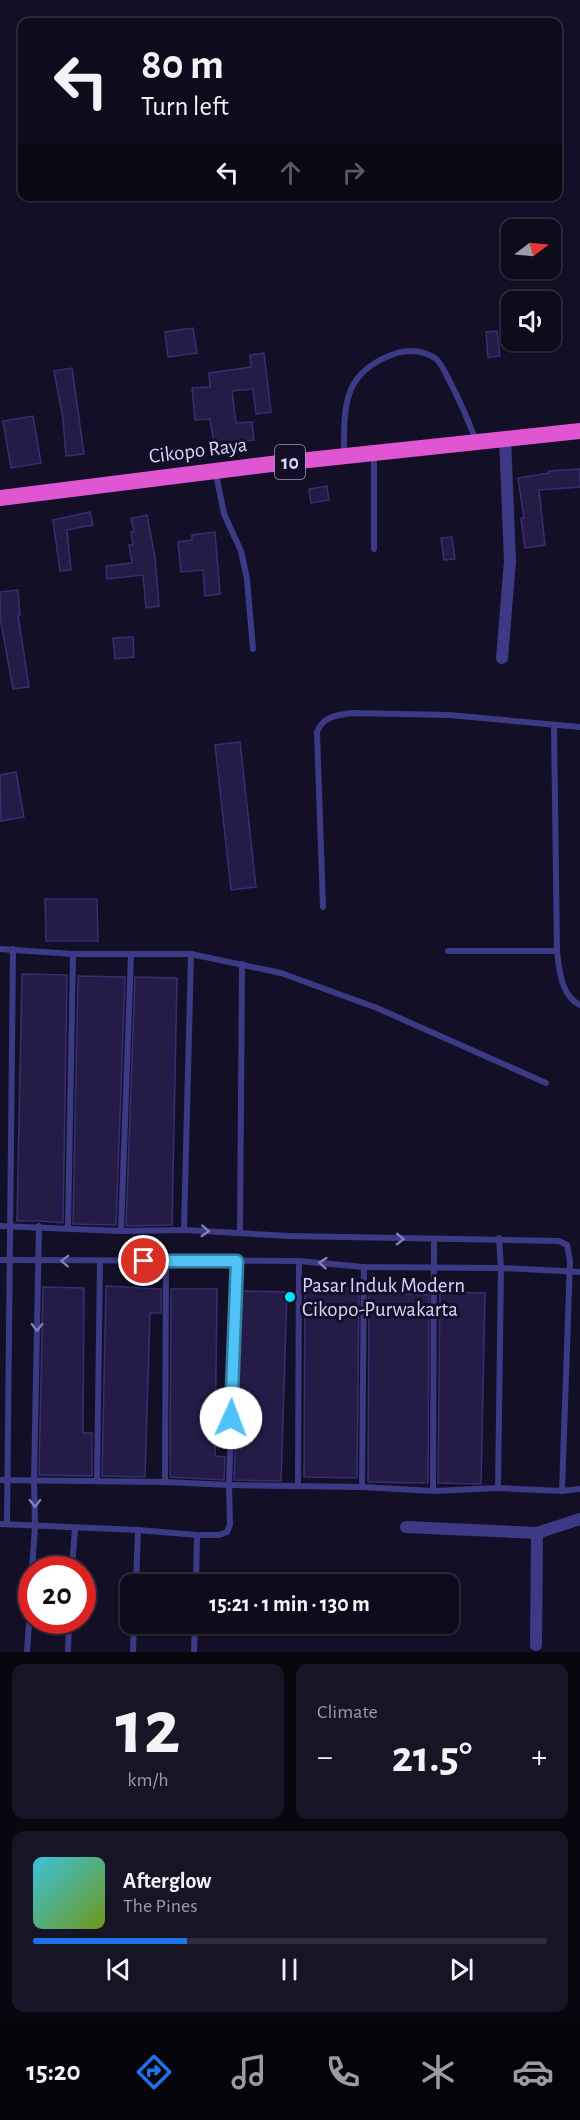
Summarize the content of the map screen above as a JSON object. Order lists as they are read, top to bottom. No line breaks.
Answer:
{"streets":{"highway":["Cikopo Raya","10"]},"places":["Pasar Induk Modern Cikopo-Purwakarta"],"north":"right","page":{"turn":["80 m","Turn left"],"limit":"20","trip":"15:21 · 1 min · 130 m","tile":[["12","km/h"],"Climate"],"heat":["−","21.5°","+"],"song":["Afterglow","The Pines"],"tabs":"15:20"}}
